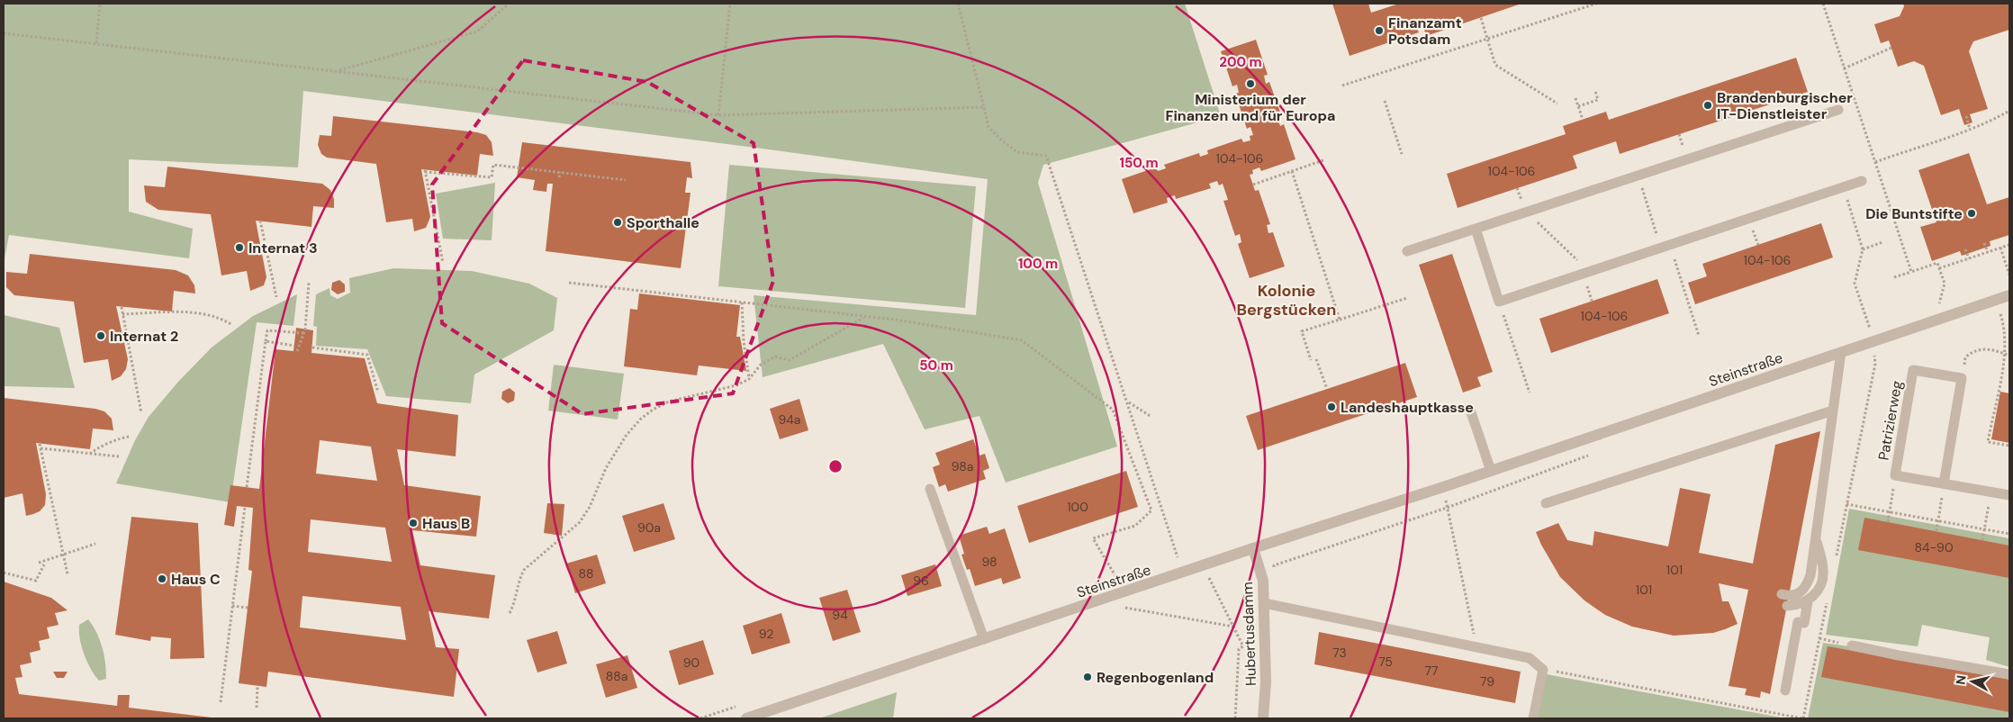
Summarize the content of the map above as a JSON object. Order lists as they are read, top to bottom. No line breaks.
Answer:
{"streets":{"street":["Steinstraße","Hubertusdamm"],"lane":["Patrizierweg"]},"crossings":[["Steinstraße","Hubertusdamm"]],"districts":["Kolonie Bergstücken"],"places":["Finanzamt Potsdam","Ministerium der Finanzen und für Europa","Brandenburgischer IT-Dienstleister","Die Buntstifte","Sporthalle","Internat 3","Internat 2","Landeshauptkasse","Haus B","Haus C","Regenbogenland"],"house_numbers":["104-106","104-106","104-106","104-106","94a","98a","100","90a","84-90","98","101","88","96","101","94","92","73","75","90","77","88a","79"],"north":"left","rings":["200 m","150 m","100 m","50 m"]}
